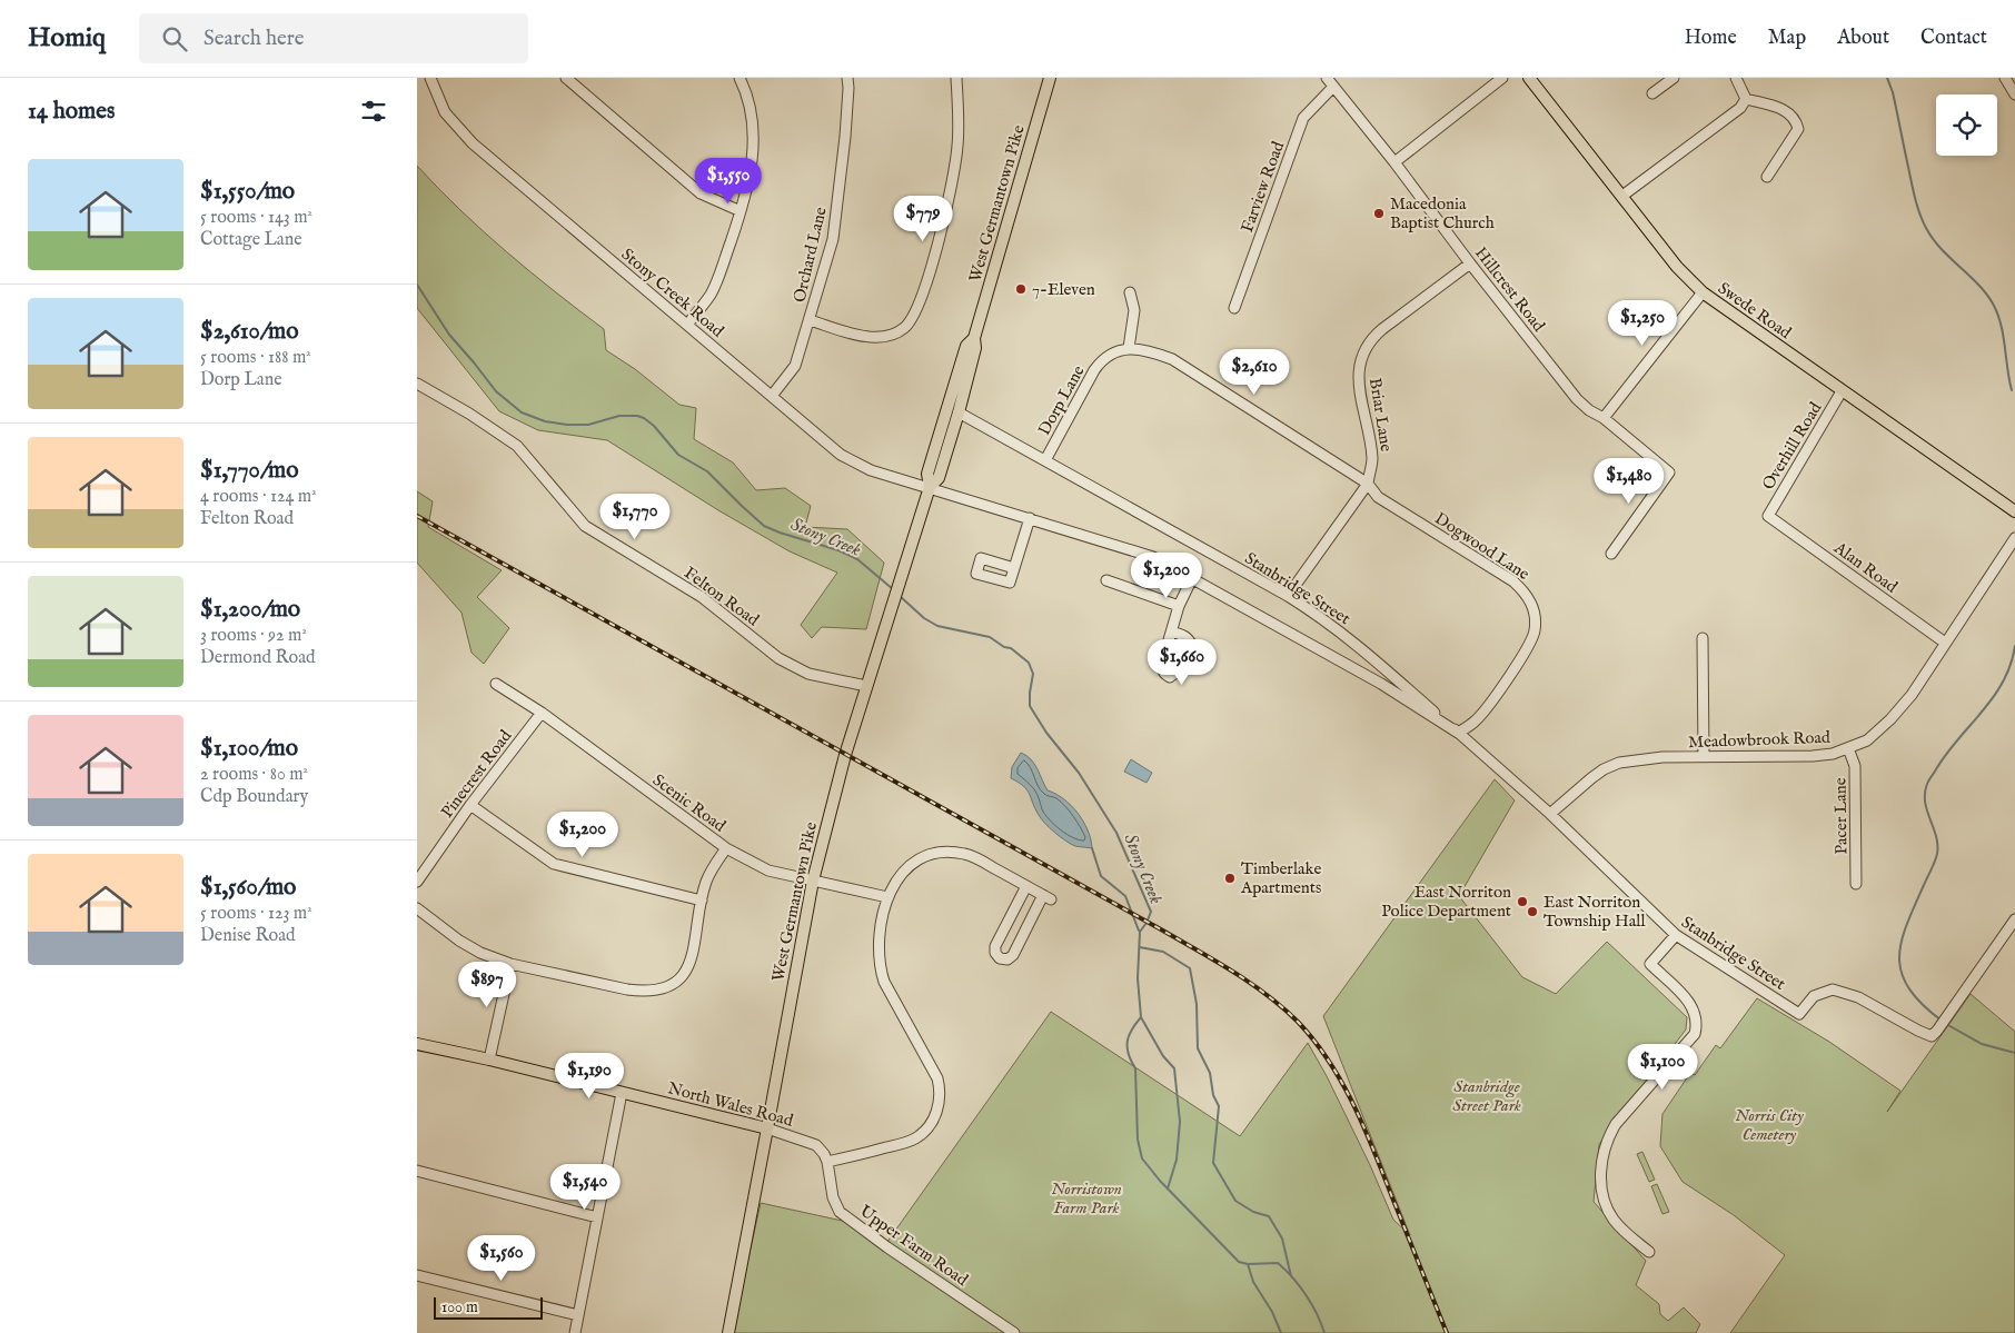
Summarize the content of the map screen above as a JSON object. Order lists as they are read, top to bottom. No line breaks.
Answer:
{"streets":{"main road":["West Germantown Pike","Swede Road","North Wales Road"],"street":["Farview Road","Orchard Lane","Hillcrest Road","Stony Creek Road","Dorp Lane","Briar Lane","Overhill Road","Dogwood Lane","Alan Road","Stanbridge Street","Felton Road","Meadowbrook Road","Pinecrest Road","Scenic Road","Pacer Lane","Upper Farm Road"]},"crossings":[["Farview Road","Hillcrest Road"],["West Germantown Pike","Stony Creek Road"],["West Germantown Pike","Stanbridge Street"],["West Germantown Pike","Felton Road"],["West Germantown Pike","Scenic Road"],["West Germantown Pike","North Wales Road"],["Orchard Lane","Stony Creek Road"],["Hillcrest Road","Briar Lane"],["Stony Creek Road","Stanbridge Street"],["Swede Road","Overhill Road"],["Dorp Lane","Stanbridge Street"],["Briar Lane","Dogwood Lane"],["Briar Lane","Stanbridge Street"],["Overhill Road","Alan Road"],["Dogwood Lane","Stanbridge Street"],["Alan Road","Meadowbrook Road"],["Stanbridge Street","Meadowbrook Road"],["Meadowbrook Road","Pacer Lane"],["Pinecrest Road","Scenic Road"],["North Wales Road","Upper Farm Road"]],"water":["Stony Creek"],"parks":["Stanbridge Street Park","Norris City Cemetery","Norristown Farm Park"],"places":["Macedonia Baptist Church","7-Eleven","Timberlake Apartments","East Norriton Police Department","East Norriton Township Hall"],"scale_bar":"100 m","page":{"header":"Homiq","search":"Search here","nav":["Home","Map","About","Contact"],"heading":"14 homes","list":[{"name":"$1,550/mo","note":"5 rooms · 143 m² · Cottage Lane"},{"name":"$2,610/mo","note":"5 rooms · 188 m² · Dorp Lane"},{"name":"$1,770/mo","note":"4 rooms · 124 m² · Felton Road"},{"name":"$1,200/mo","note":"3 rooms · 92 m² · Dermond Road"},{"name":"$1,100/mo","note":"2 rooms · 80 m² · Cdp Boundary"},{"name":"$1,560/mo","note":"5 rooms · 123 m² · Denise Road"}],"price":["$1,550","$779","$1,250","$2,610","$1,480","$1,770","$1,200","$1,660","$1,200","$897","$1,100","$1,190","$1,540","$1,560"],"scale":"100 m"}}
